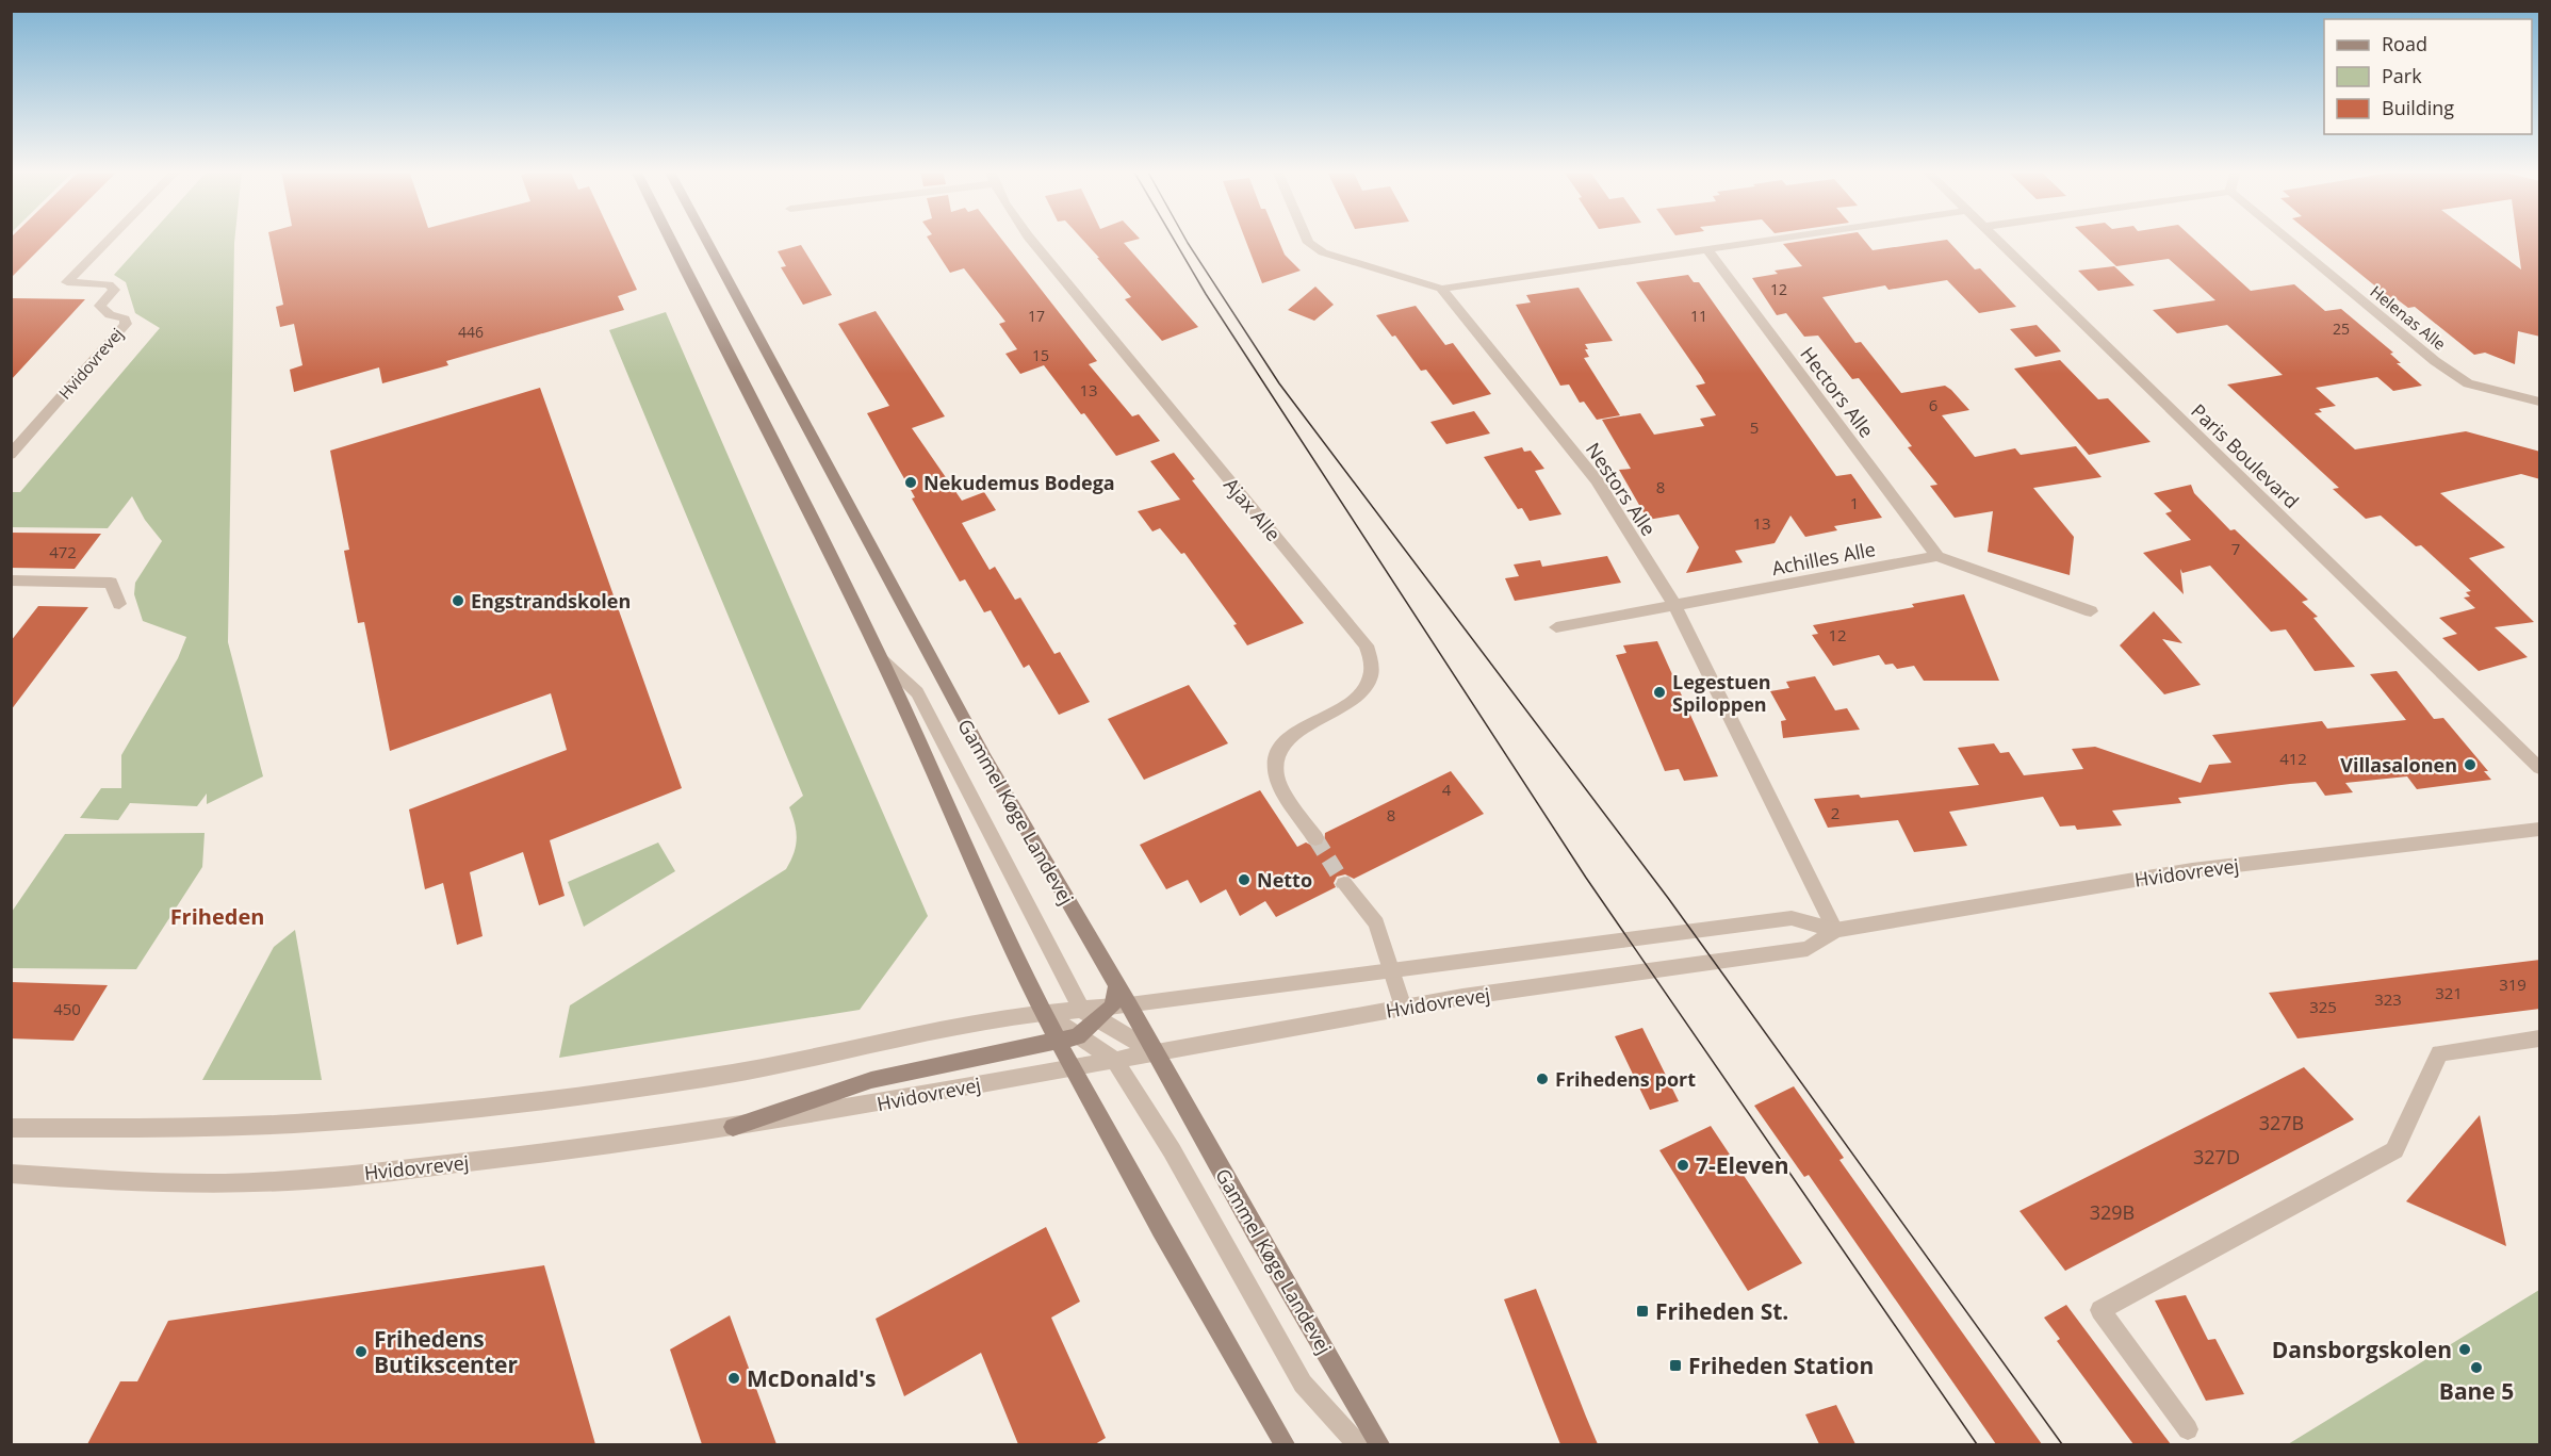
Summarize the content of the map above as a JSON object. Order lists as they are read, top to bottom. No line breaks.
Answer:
{"streets":{"main road":["Gammel Køge Landevej"],"street":["Helenas Alle","Hvidovrevej","Hectors Alle","Paris Boulevard","Nestors Alle","Ajax Alle","Achilles Alle"]},"crossings":[["Hvidovrevej","Nestors Alle"],["Hvidovrevej","Gammel Køge Landevej"],["Hectors Alle","Achilles Alle"],["Nestors Alle","Achilles Alle"]],"districts":["Friheden"],"places":{"other":["Nekudemus Bodega","Engstrandskolen","Legestuen Spiloppen","Villasalonen","Netto","Frihedens port","7-Eleven","Dansborgskolen","Frihedens Butikscenter","Bane 5","McDonald's"],"transit":["Friheden St.","Friheden Station"]},"house_numbers":["12","17","11","25","446","15","13","6","5","8","1","13","7","472","12","412","4","2","8","319","321","323","325","450","327B","327D","329B"],"legend":["Road","Park","Building"]}
